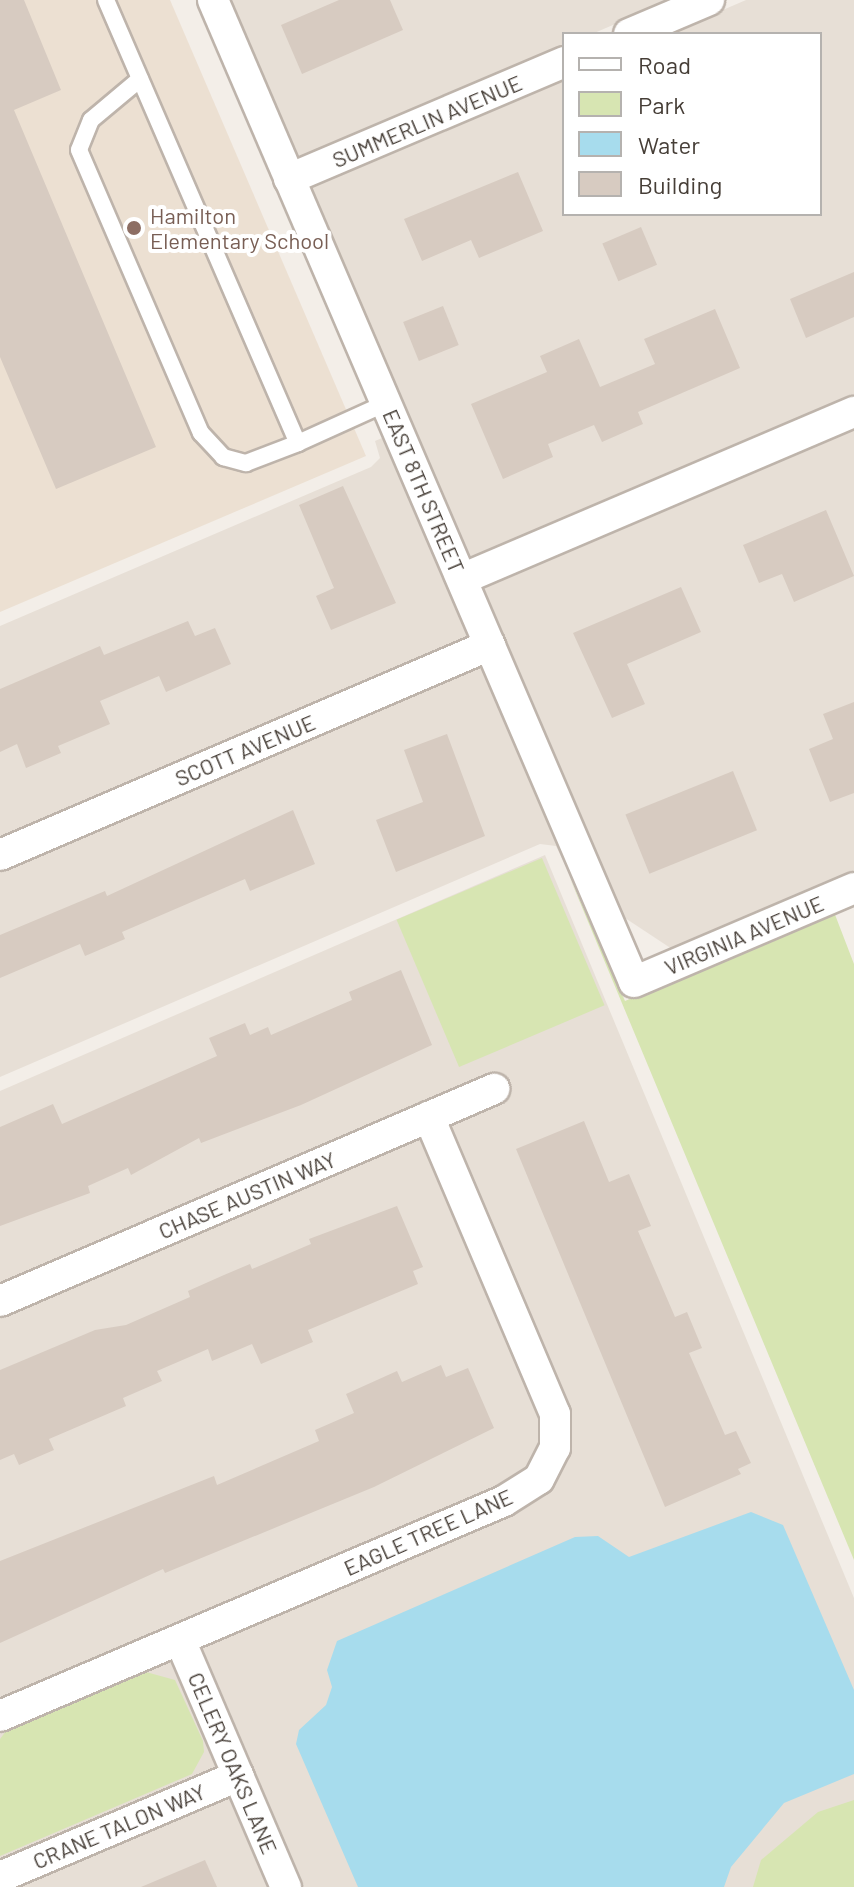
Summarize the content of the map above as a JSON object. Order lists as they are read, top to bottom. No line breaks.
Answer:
{"streets":{"street":["SUMMERLIN AVENUE","EAST 8TH STREET","SCOTT AVENUE","VIRGINIA AVENUE","CHASE AUSTIN WAY","EAGLE TREE LANE","CELERY OAKS LANE","CRANE TALON WAY"]},"crossings":[["SUMMERLIN AVENUE","EAST 8TH STREET"],["EAST 8TH STREET","SCOTT AVENUE"],["EAST 8TH STREET","VIRGINIA AVENUE"],["CHASE AUSTIN WAY","EAGLE TREE LANE"],["EAGLE TREE LANE","CELERY OAKS LANE"],["CELERY OAKS LANE","CRANE TALON WAY"]],"places":["Hamilton Elementary School"],"legend":["Road","Park","Water","Building"]}
